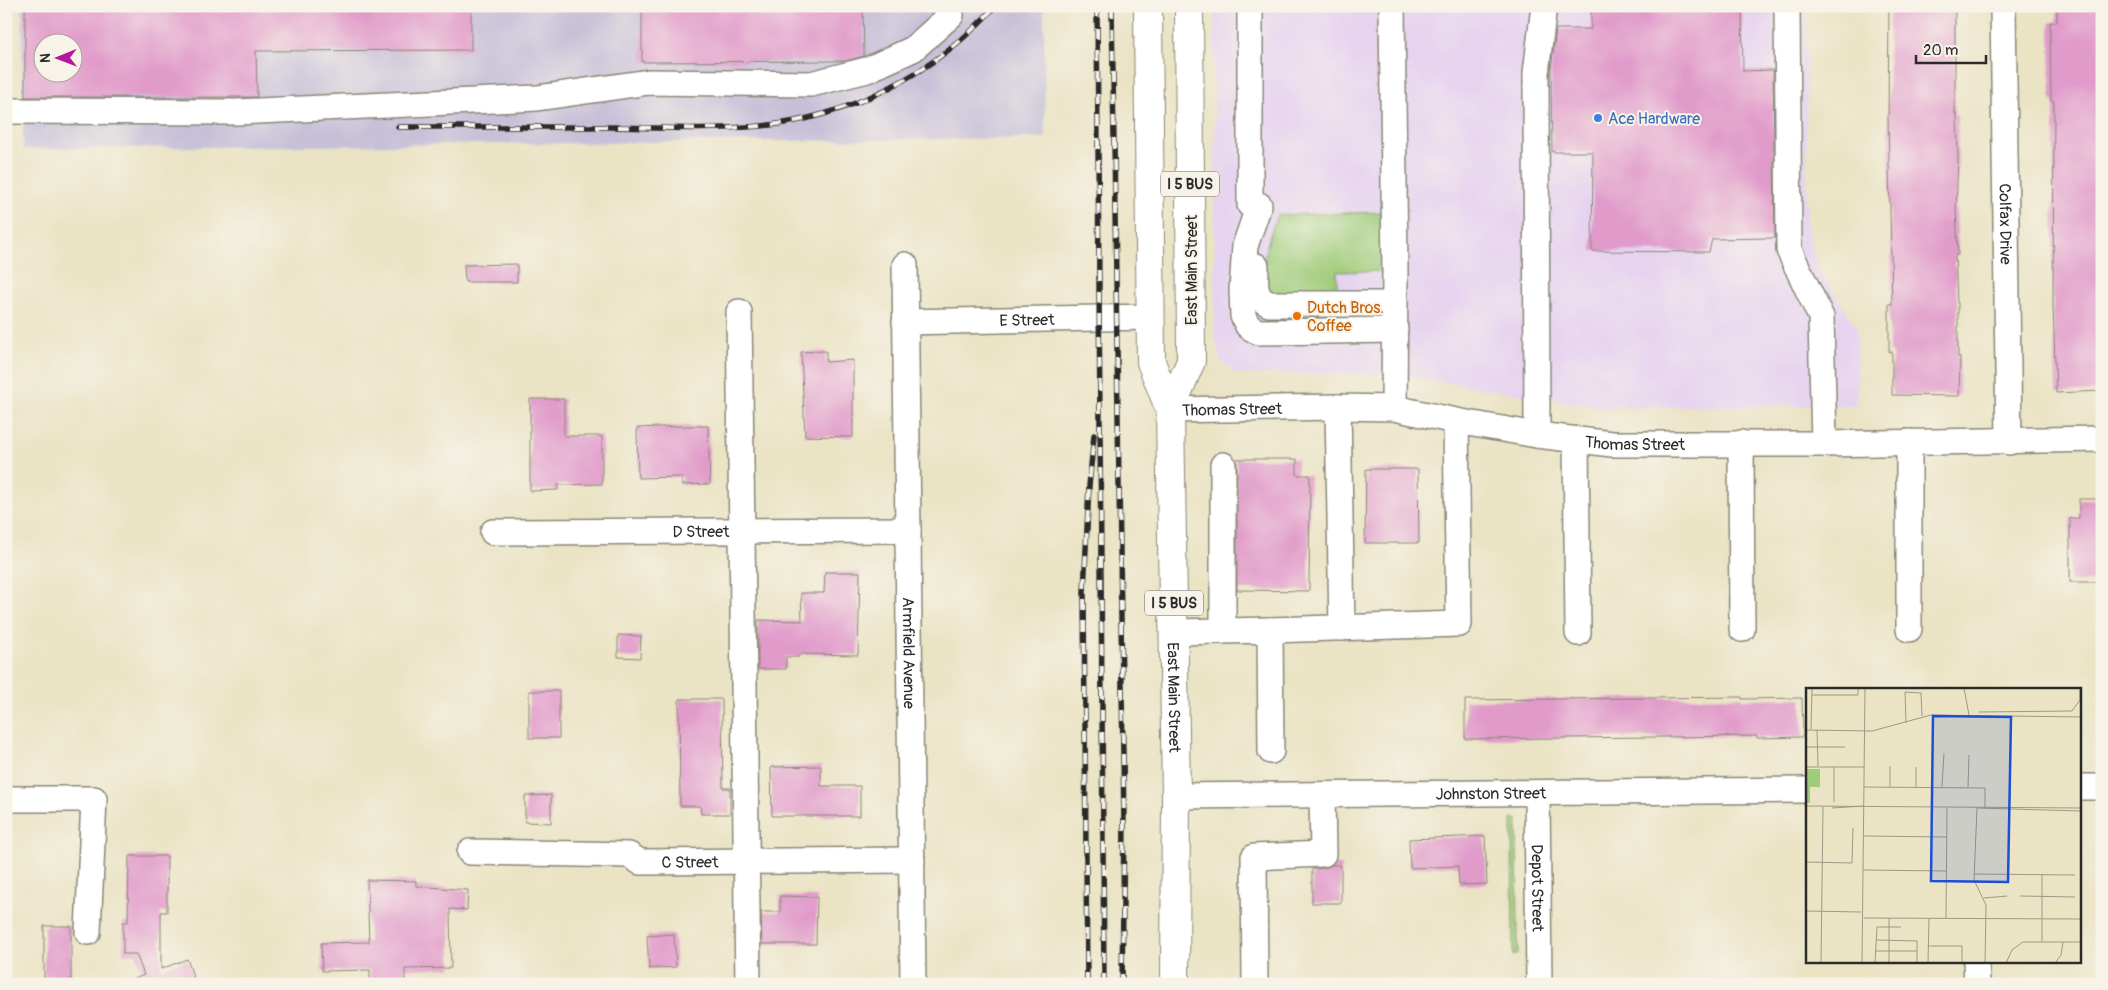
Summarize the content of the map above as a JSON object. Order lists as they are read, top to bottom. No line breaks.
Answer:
{"streets":{"main road":["I 5 BUS","East Main Street"],"street":["Colfax Drive","E Street","Thomas Street","D Street","Armfield Avenue","Johnston Street","C Street","Depot Street"]},"crossings":[["Colfax Drive","Thomas Street"],["East Main Street","E Street"],["East Main Street","Thomas Street"],["East Main Street","Johnston Street"],["E Street","Armfield Avenue"],["D Street","Armfield Avenue"],["Armfield Avenue","C Street"],["Johnston Street","Depot Street"]],"places":["Ace Hardware","Dutch Bros. Coffee"],"scale_bar":"20 m","north":"left"}
